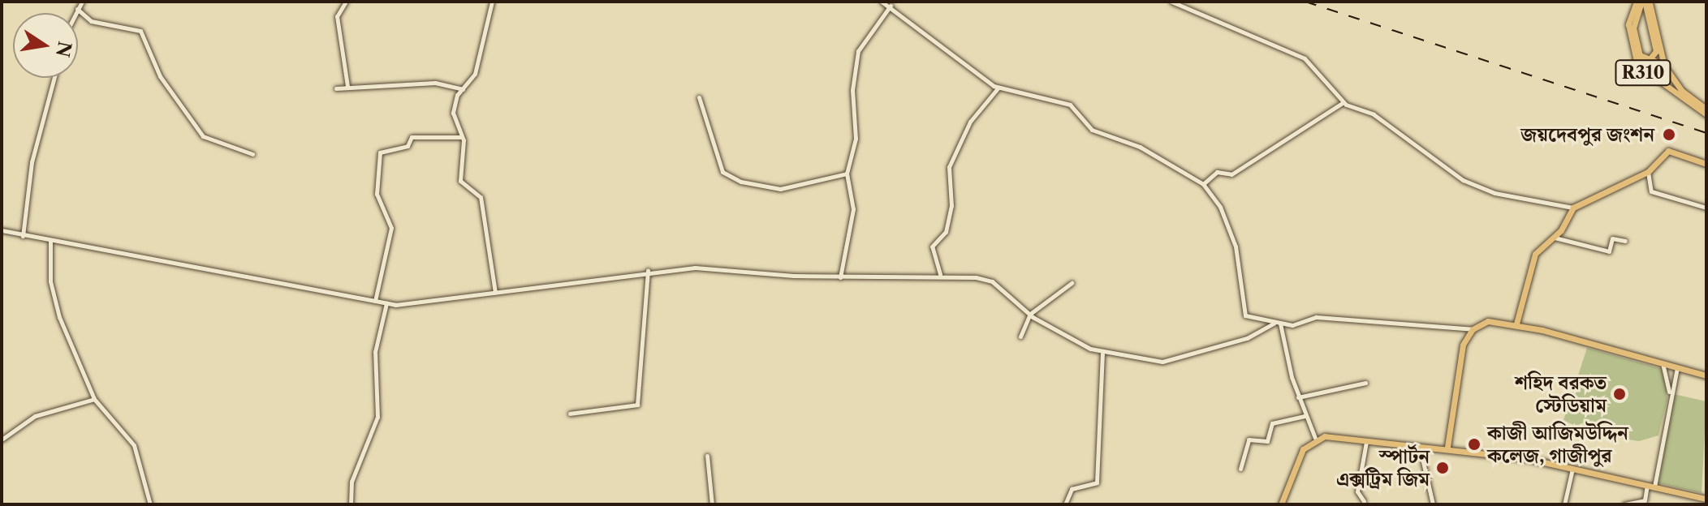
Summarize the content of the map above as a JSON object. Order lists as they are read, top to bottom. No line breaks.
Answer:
{"streets":{"main road":["R310"]},"places":["জয়দেবপুর জংশন","শহিদ বরকত স্টেডিয়াম","কাজী আজিমউদ্দিন কলেজ, গাজীপুর","স্পার্টন এক্সট্রিম জিম"],"north":"right"}
